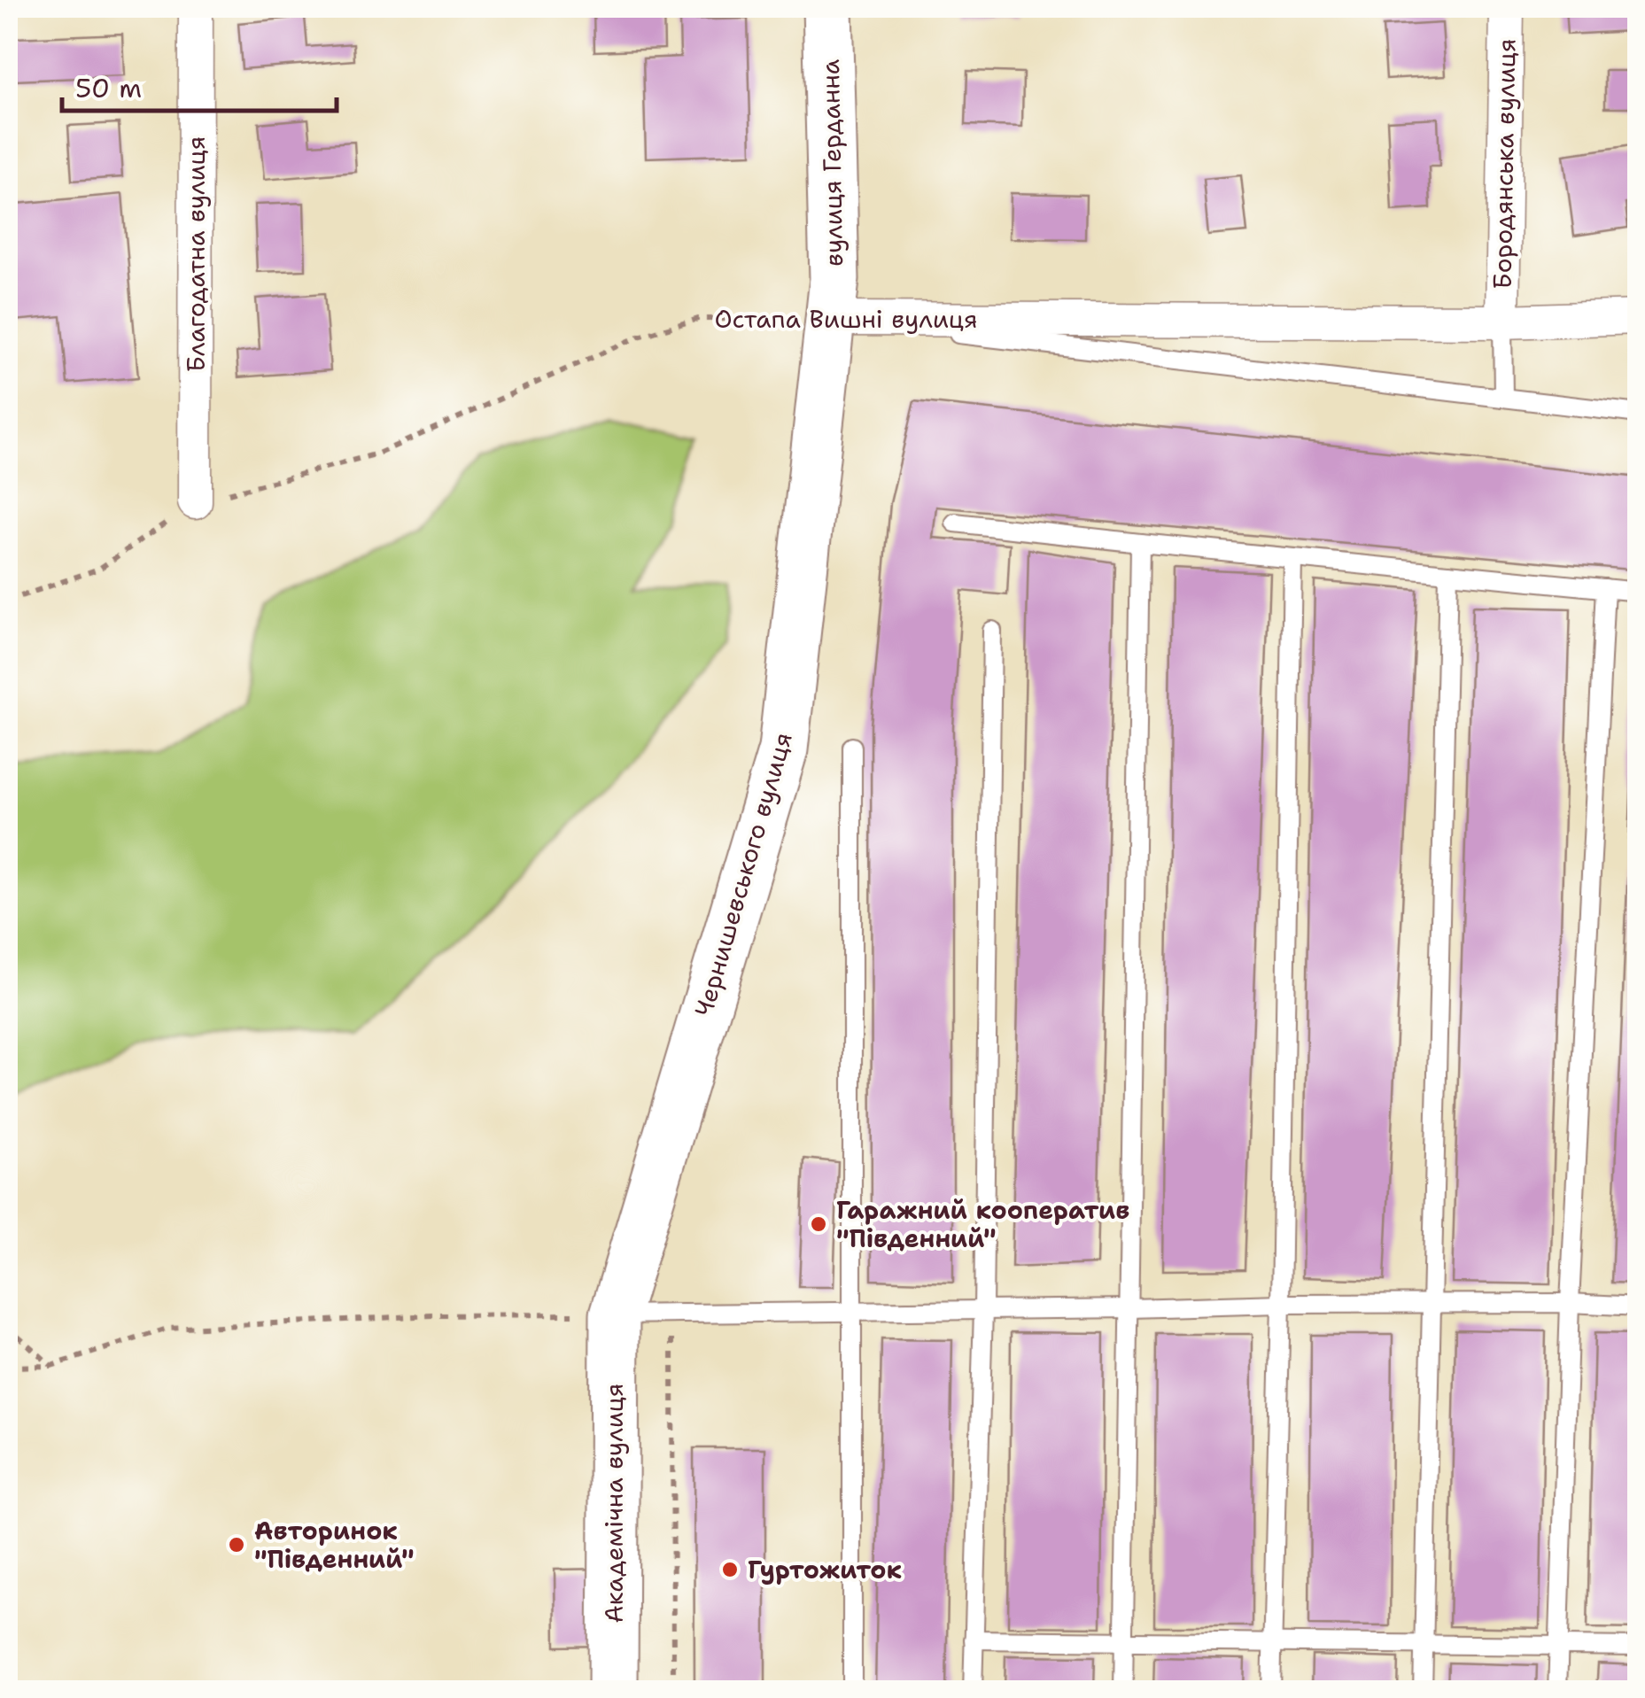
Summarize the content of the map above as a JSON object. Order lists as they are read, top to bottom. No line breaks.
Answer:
{"streets":{"street":["вулиця Герданна","Бородянська вулиця","Благодатна вулиця","Остапа Вишні вулиця","Чернишевського вулиця","Академічна вулиця"]},"crossings":[["вулиця Герданна","Остапа Вишні вулиця"],["вулиця Герданна","Чернишевського вулиця"],["Бородянська вулиця","Остапа Вишні вулиця"],["Благодатна вулиця","Остапа Вишні вулиця"],["Остапа Вишні вулиця","Чернишевського вулиця"],["Чернишевського вулиця","Академічна вулиця"]],"places":["Гаражний кооператив \"Південний\"","Авторинок \"Південний\"","Гуртожиток"],"scale_bar":"50 m"}
